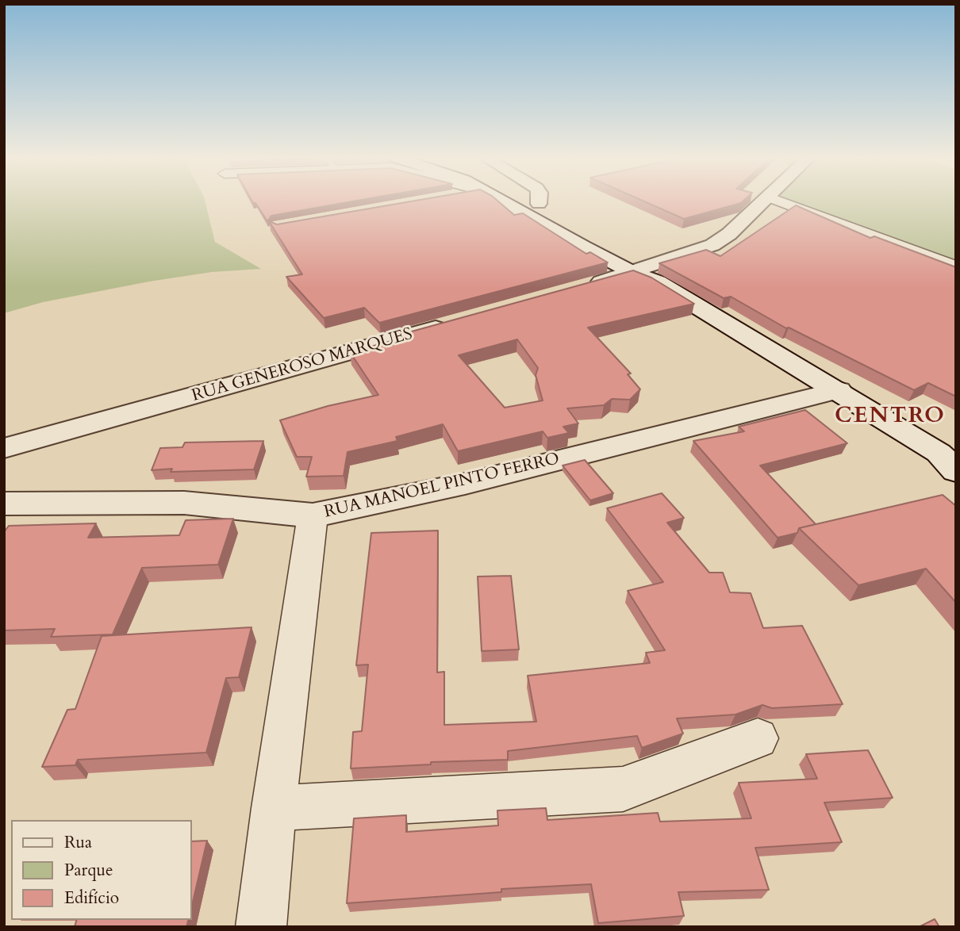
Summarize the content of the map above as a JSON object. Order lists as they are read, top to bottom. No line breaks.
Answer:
{"streets":{"street":["RUA GENEROSO MARQUES","RUA MANOEL PINTO FERRO"]},"districts":["CENTRO"],"legend":["Rua","Parque","Edifício"]}
